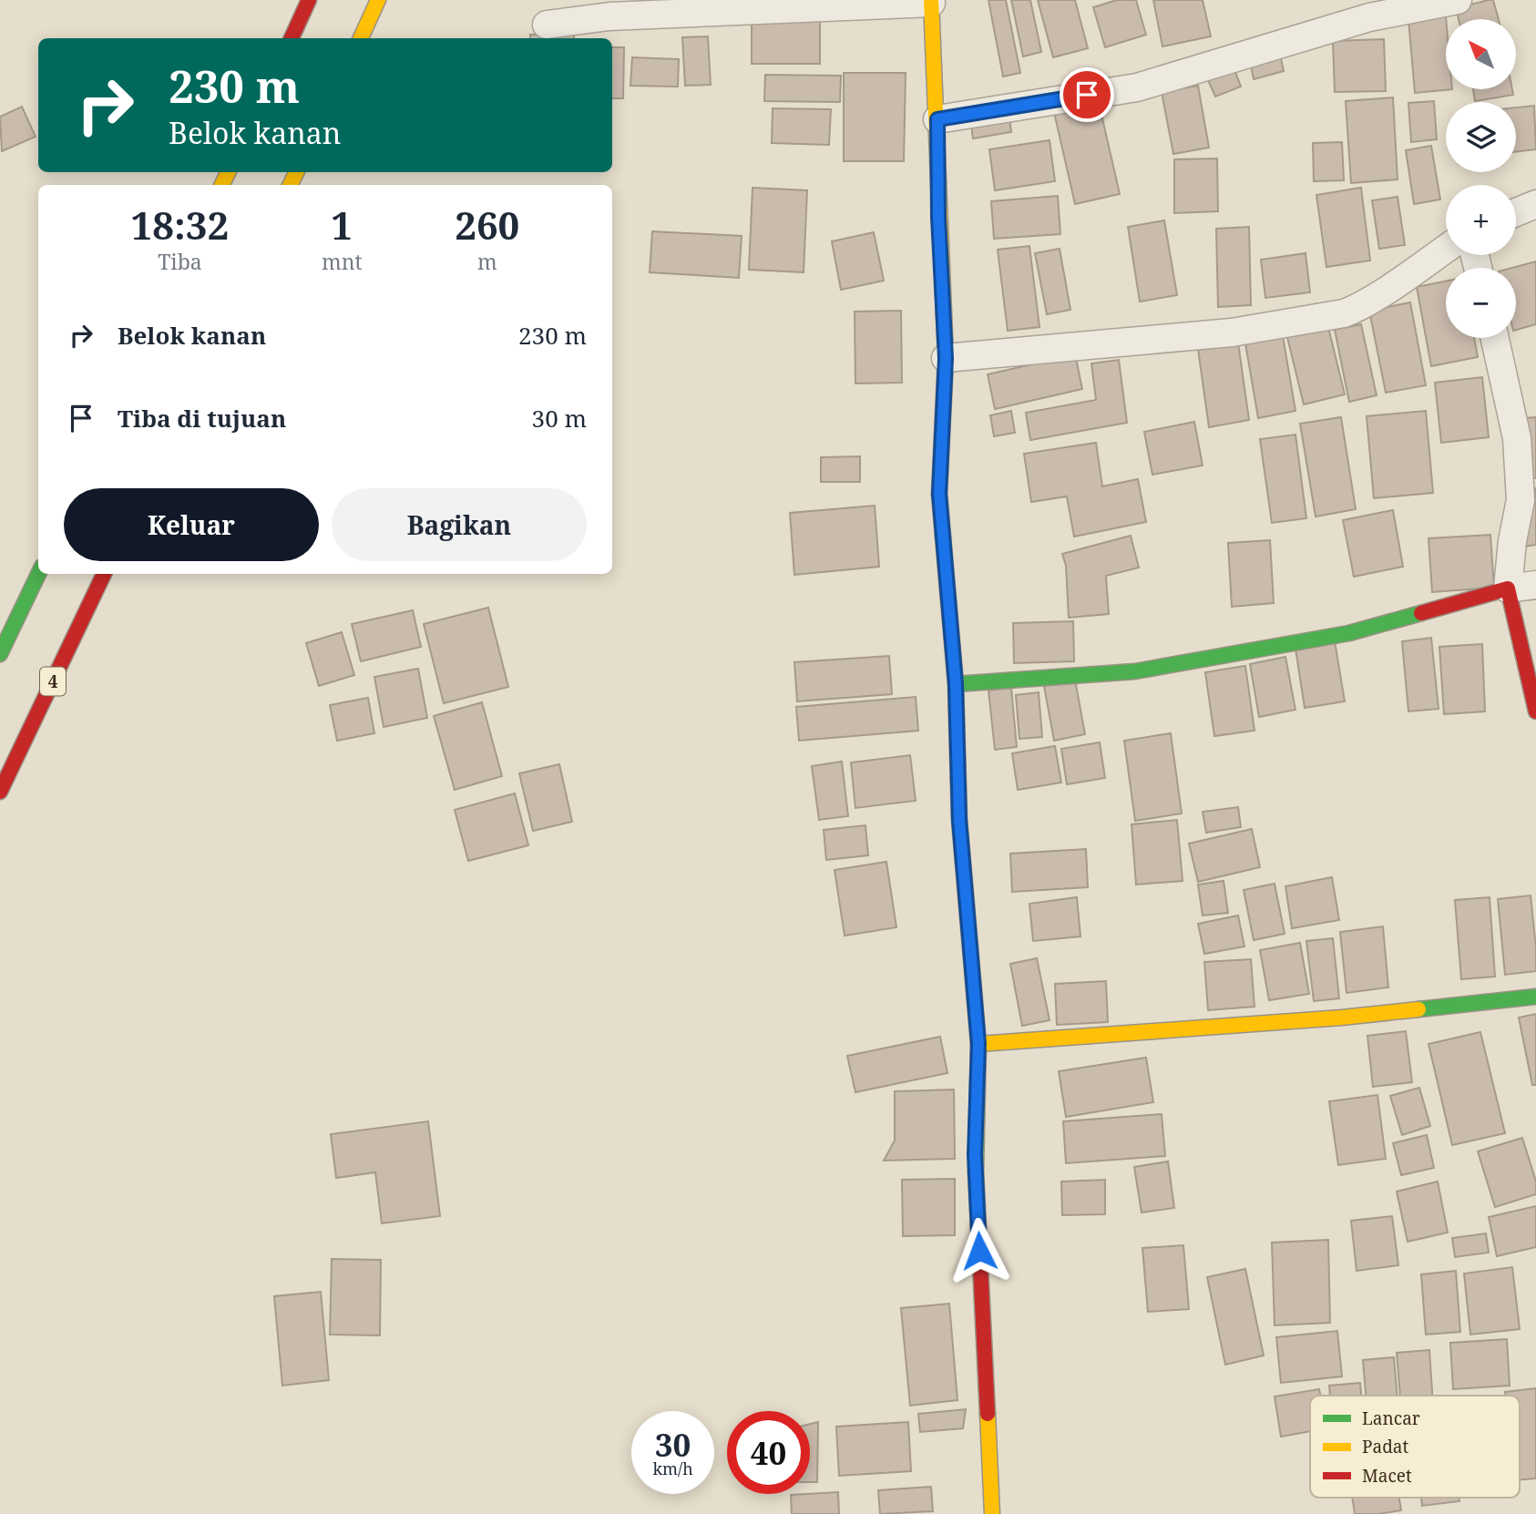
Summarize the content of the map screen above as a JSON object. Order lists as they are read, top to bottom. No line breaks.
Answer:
{"streets":{"main road":["4"]},"legend":["Lancar","Padat","Macet"],"north":"top left","page":{"map_buttons":["+","−"],"turn":["230 m","Belok kanan"],"eta":["18:32","Tiba","1","mnt","260","m"],"list":[{"name":"Belok kanan","value":"230 m"},{"name":"Tiba di tujuan","value":"30 m"}],"buttons":["Keluar","Bagikan"],"speed":"30 km/h","limit":"40"}}
